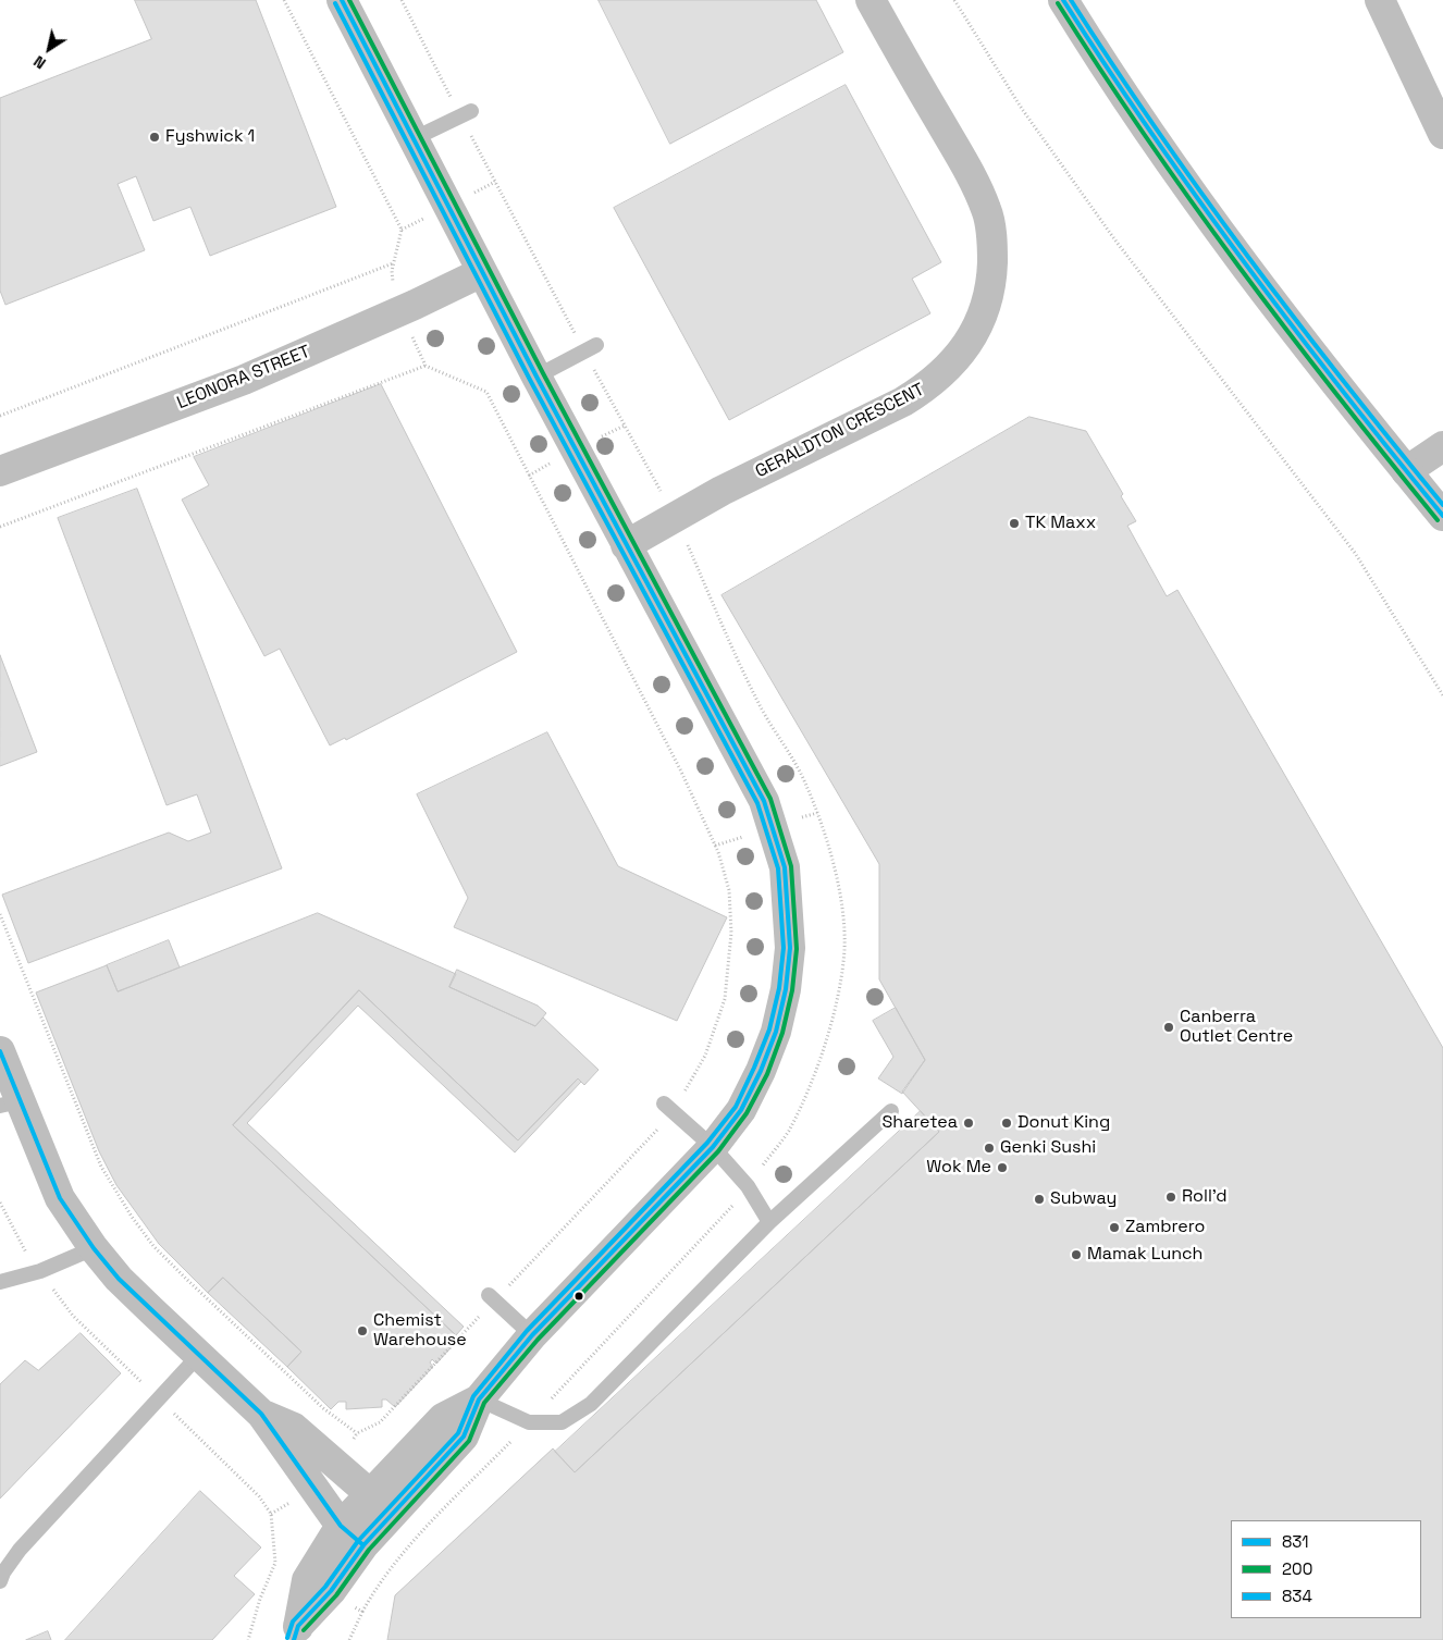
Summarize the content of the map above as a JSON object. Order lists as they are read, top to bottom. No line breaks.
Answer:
{"streets":{"main road":["LEONORA STREET","GERALDTON CRESCENT"]},"places":["Fyshwick 1","TK Maxx","Canberra Outlet Centre","Sharetea","Donut King","Genki Sushi","Wok Me","Roll'd","Subway","Zambrero","Mamak Lunch","Chemist Warehouse"],"lines":["transit line 831","transit line 200","transit line 834"],"legend":["831","200","834"],"north":"bottom left"}
